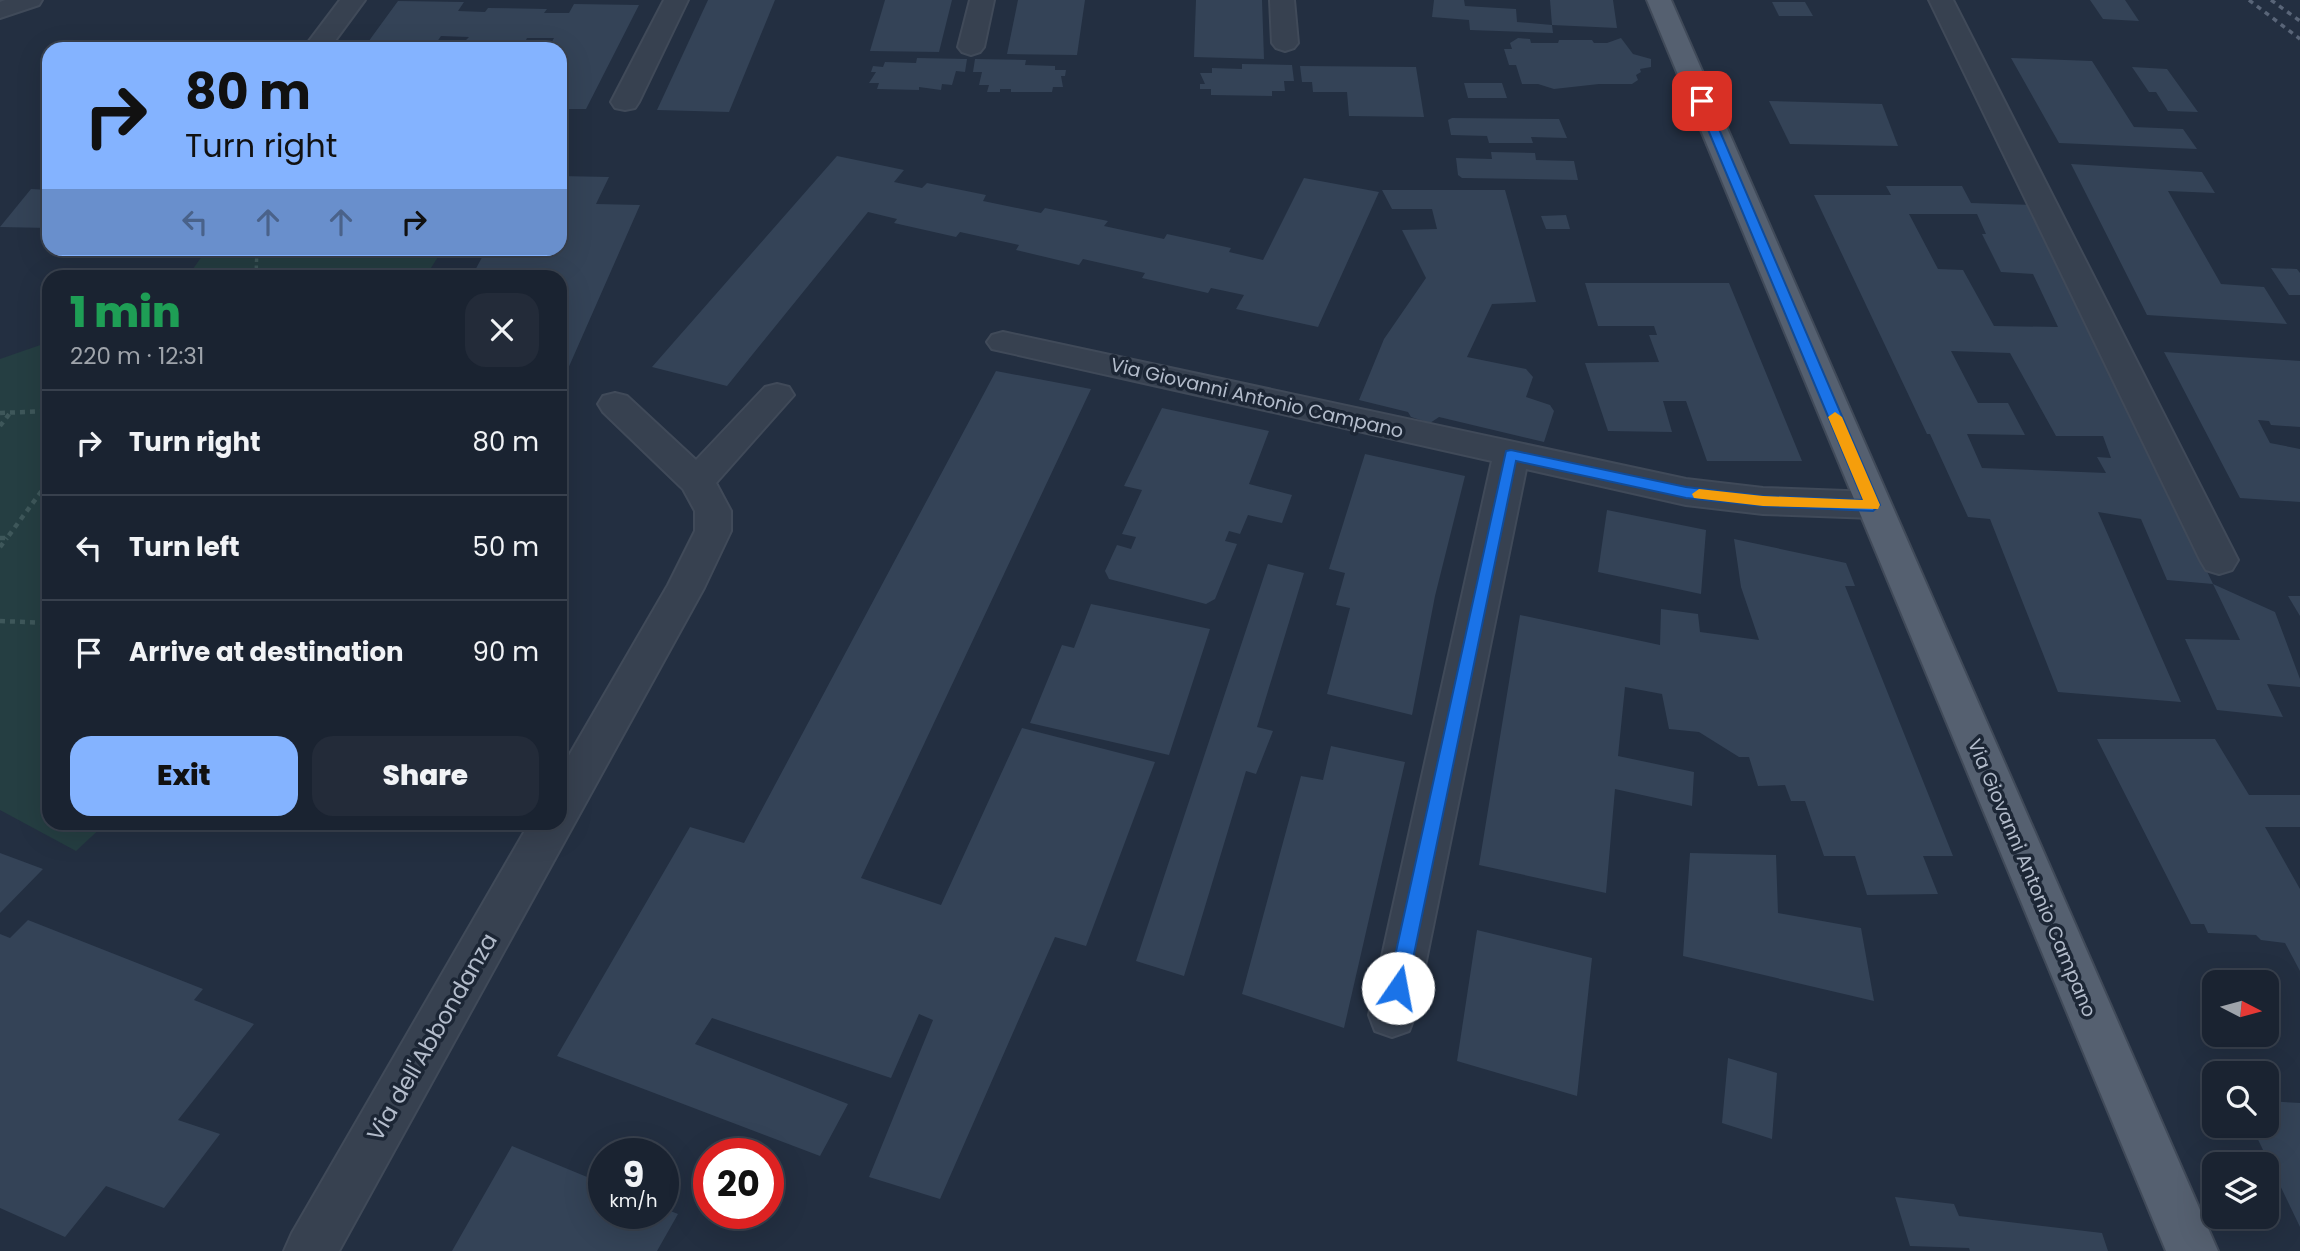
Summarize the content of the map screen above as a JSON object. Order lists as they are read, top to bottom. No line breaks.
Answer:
{"streets":{"main road":["Via Giovanni Antonio Campano"],"street":["Via dell'Abbondanza"]},"north":"right","page":{"turn":["80 m","Turn right"],"heading":["1 min","220 m · 12:31"],"list":[{"name":"Turn right","value":"80 m"},{"name":"Turn left","value":"50 m"},{"name":"Arrive at destination","value":"90 m"}],"buttons":["Exit","Share"],"speed":"9 km/h","limit":"20"}}
